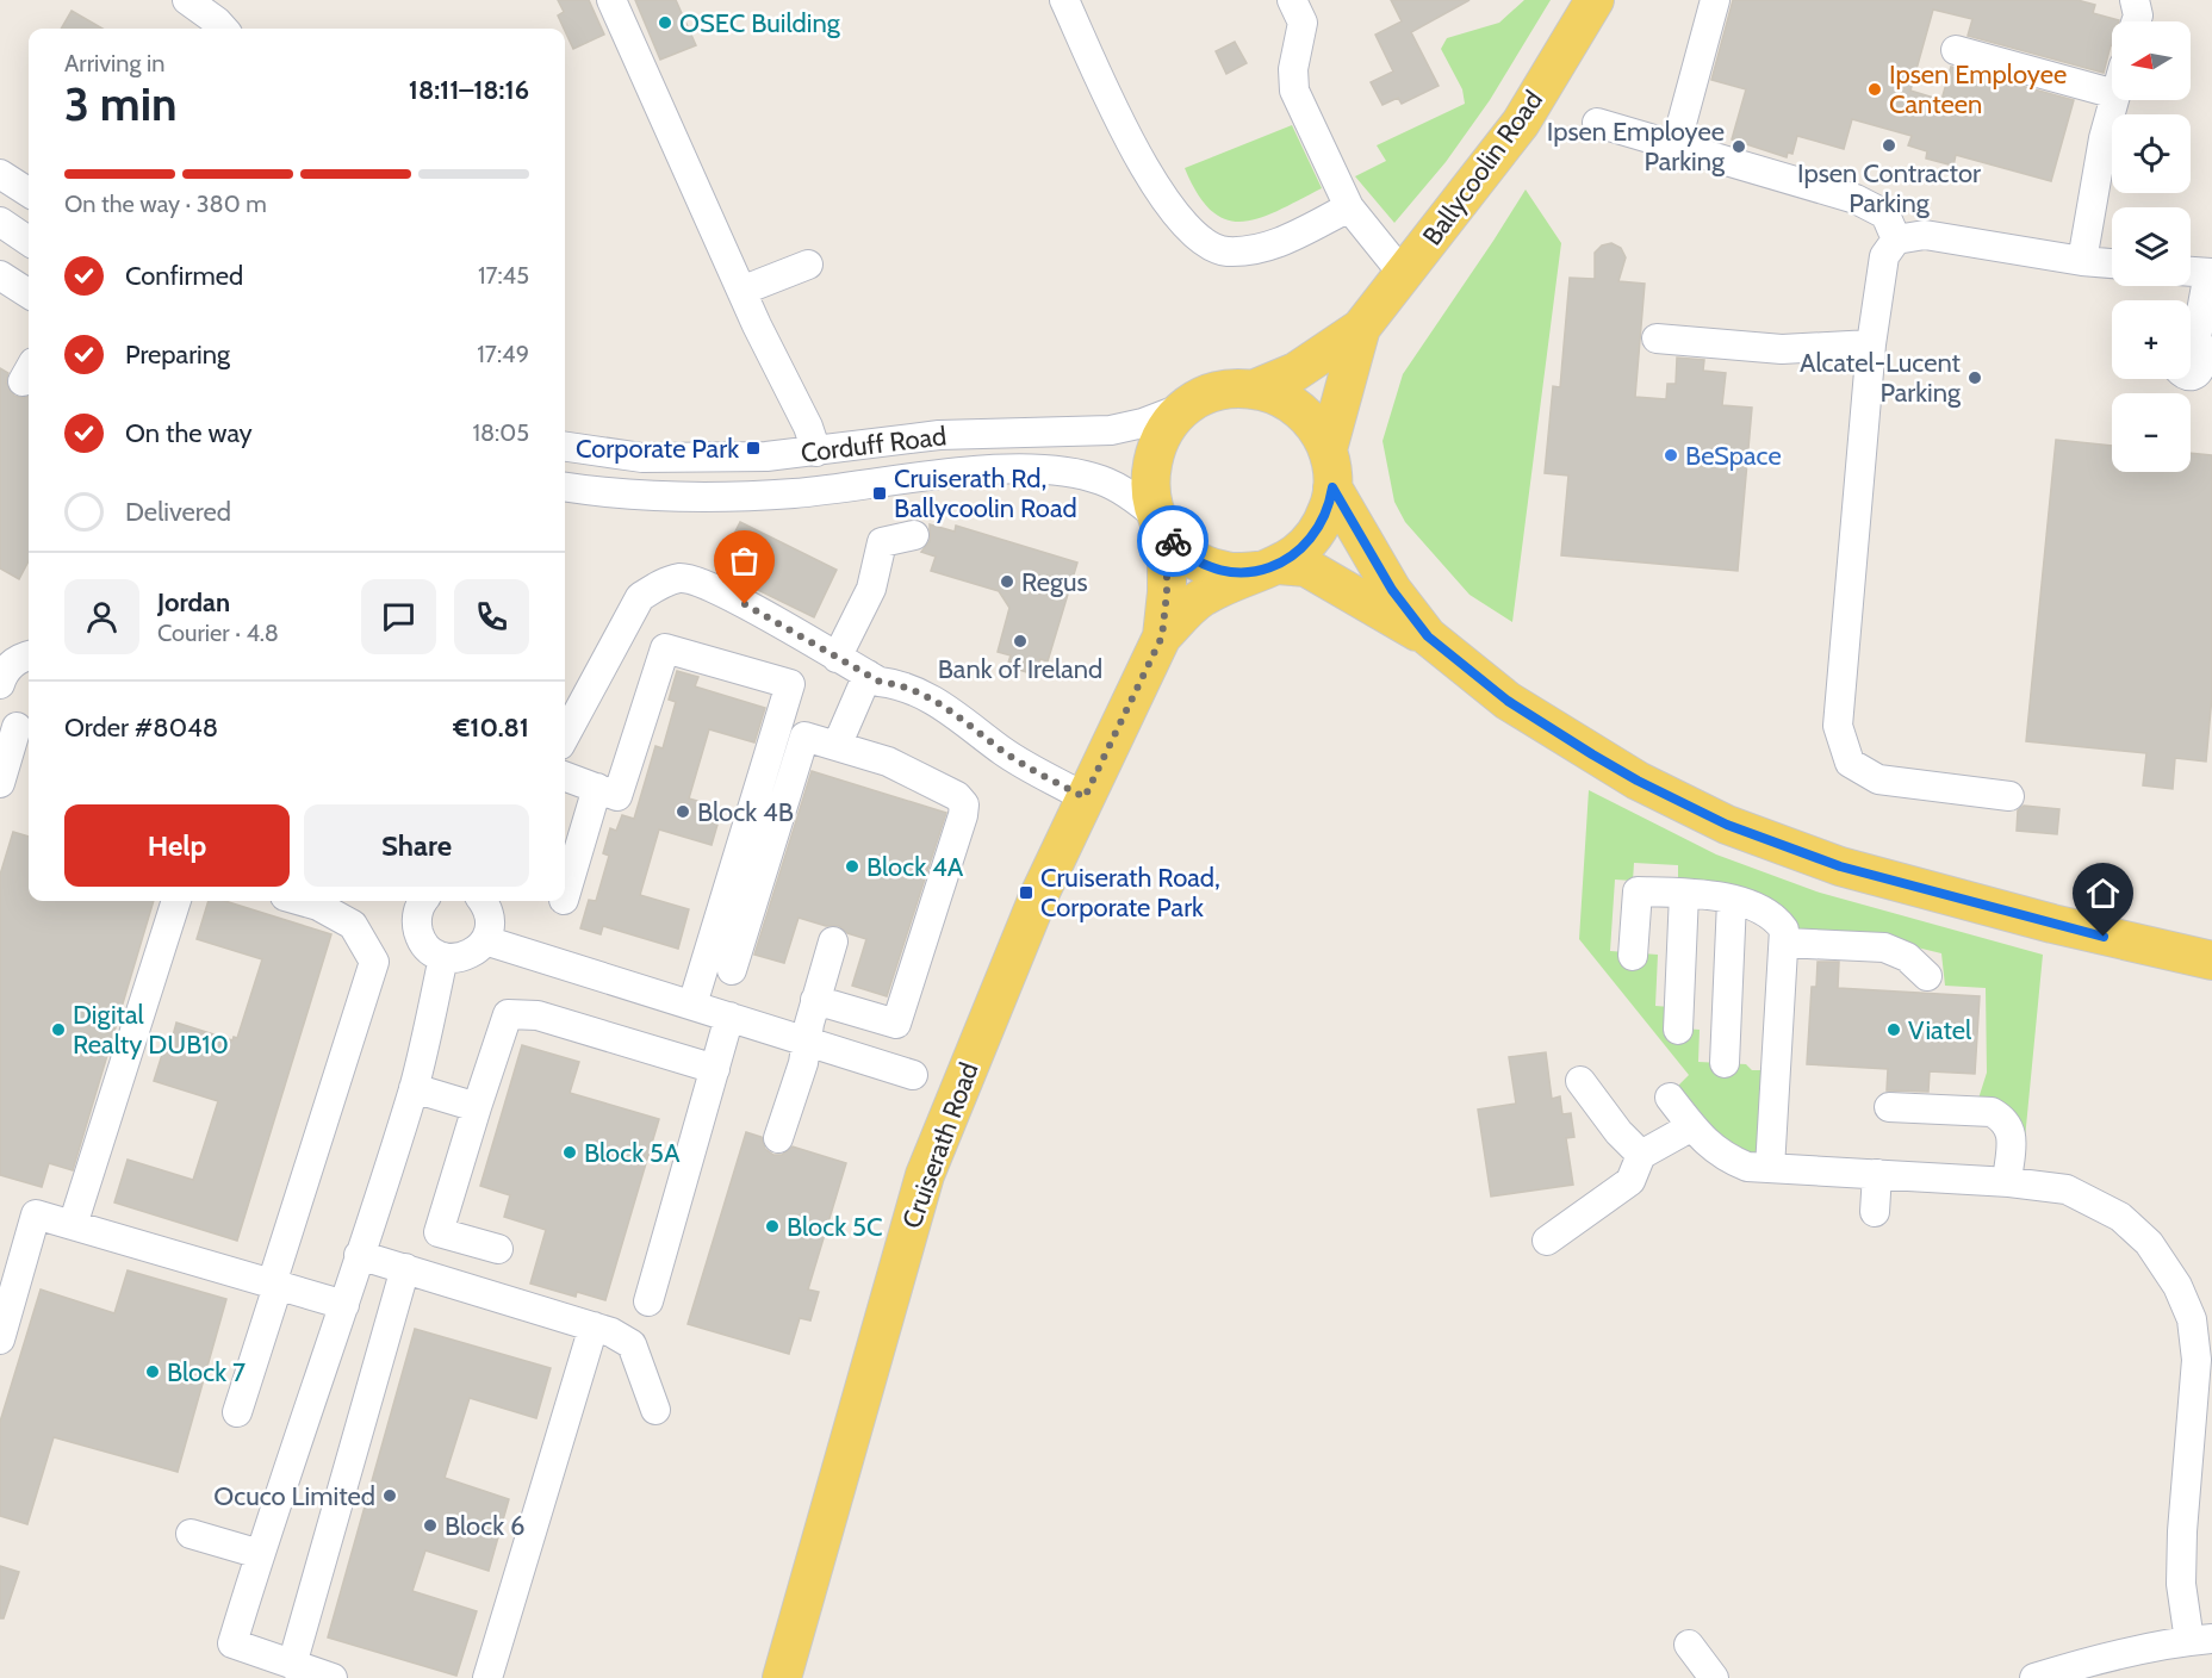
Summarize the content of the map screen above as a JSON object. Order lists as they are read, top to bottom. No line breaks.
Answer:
{"streets":{"main road":["Ballycoolin Road","Cruiserath Road"],"street":["Corduff Road"]},"crossings":[["Ballycoolin Road","Corduff Road"],["Ballycoolin Road","Cruiserath Road"],["Corduff Road","Cruiserath Road"]],"places":{"other":["OSEC Building","Ipsen Employee Canteen","Ipsen Contractor Parking","Ipsen Employee Parking","Alcatel-Lucent Parking","BeSpace","Regus","Bank of Ireland","Block 4B","Block 4A","Digital Realty DUB10","Viatel","Block 5A","Block 5C","Block 7","Ocuco Limited","Block 6"],"transit":["Corporate Park","Cruiserath Rd, Ballycoolin Road","Cruiserath Road, Corporate Park"]},"north":"left","page":{"map_buttons":["+","−"],"heading":["3 min","Arriving in","18:11–18:16"],"panel":["Jordan","Courier · 4.8","Order #8048","€10.81"],"bar":"On the way · 380 m","list":[["Confirmed","17:45"],["Preparing","17:49"],["On the way","18:05"],"Delivered"],"buttons":["Help","Share"]}}
